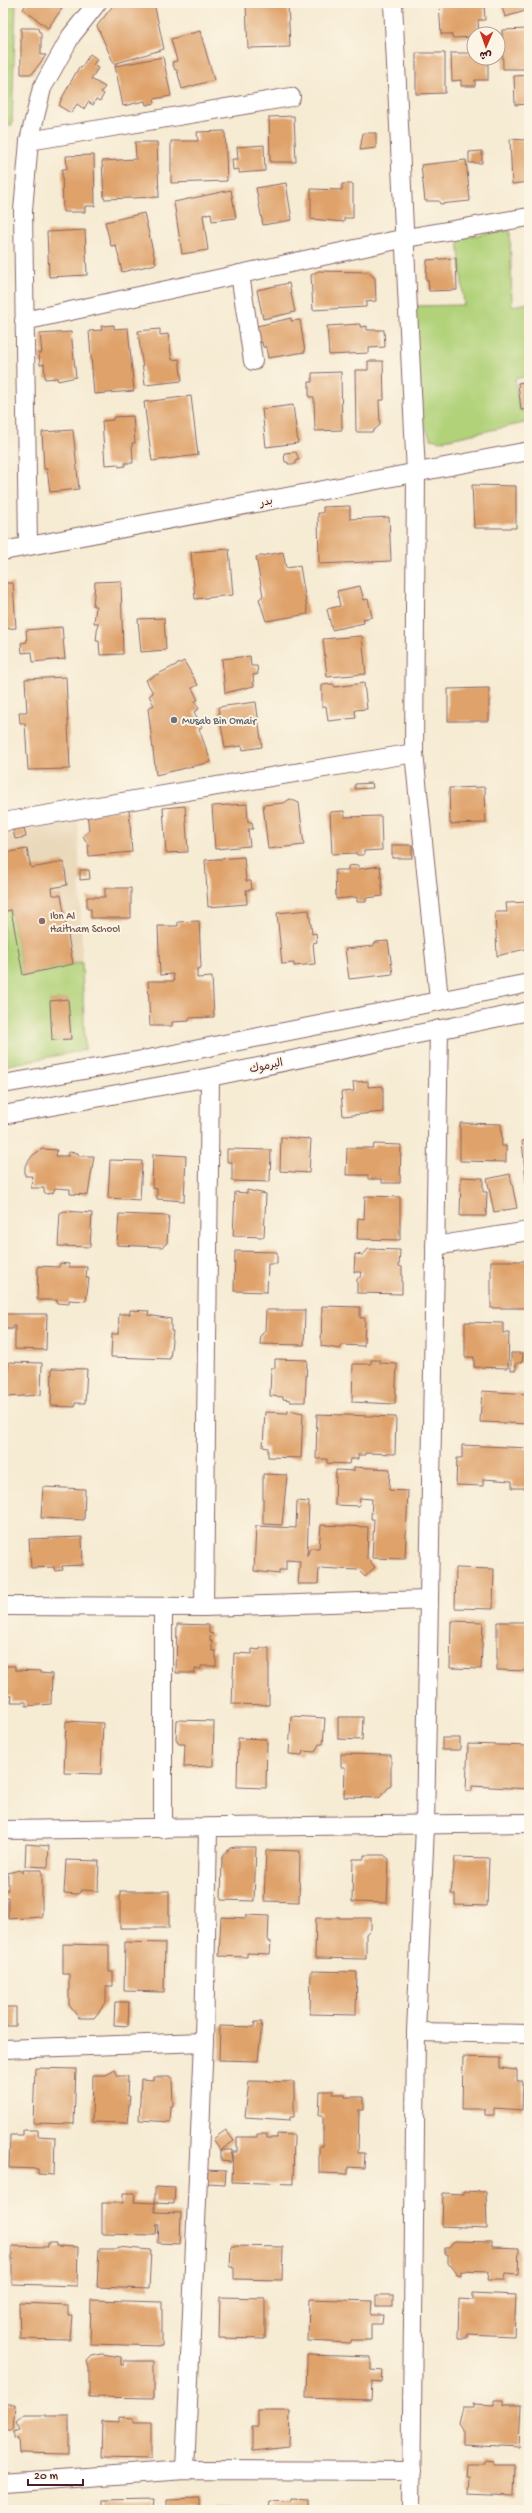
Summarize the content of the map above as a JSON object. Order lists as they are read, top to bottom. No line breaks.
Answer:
{"streets":{"street":["بدر","اليرموك"]},"places":["Musab Bin Omair","Ibn Al Haitham School"],"scale_bar":"20 m","north":"bottom"}
